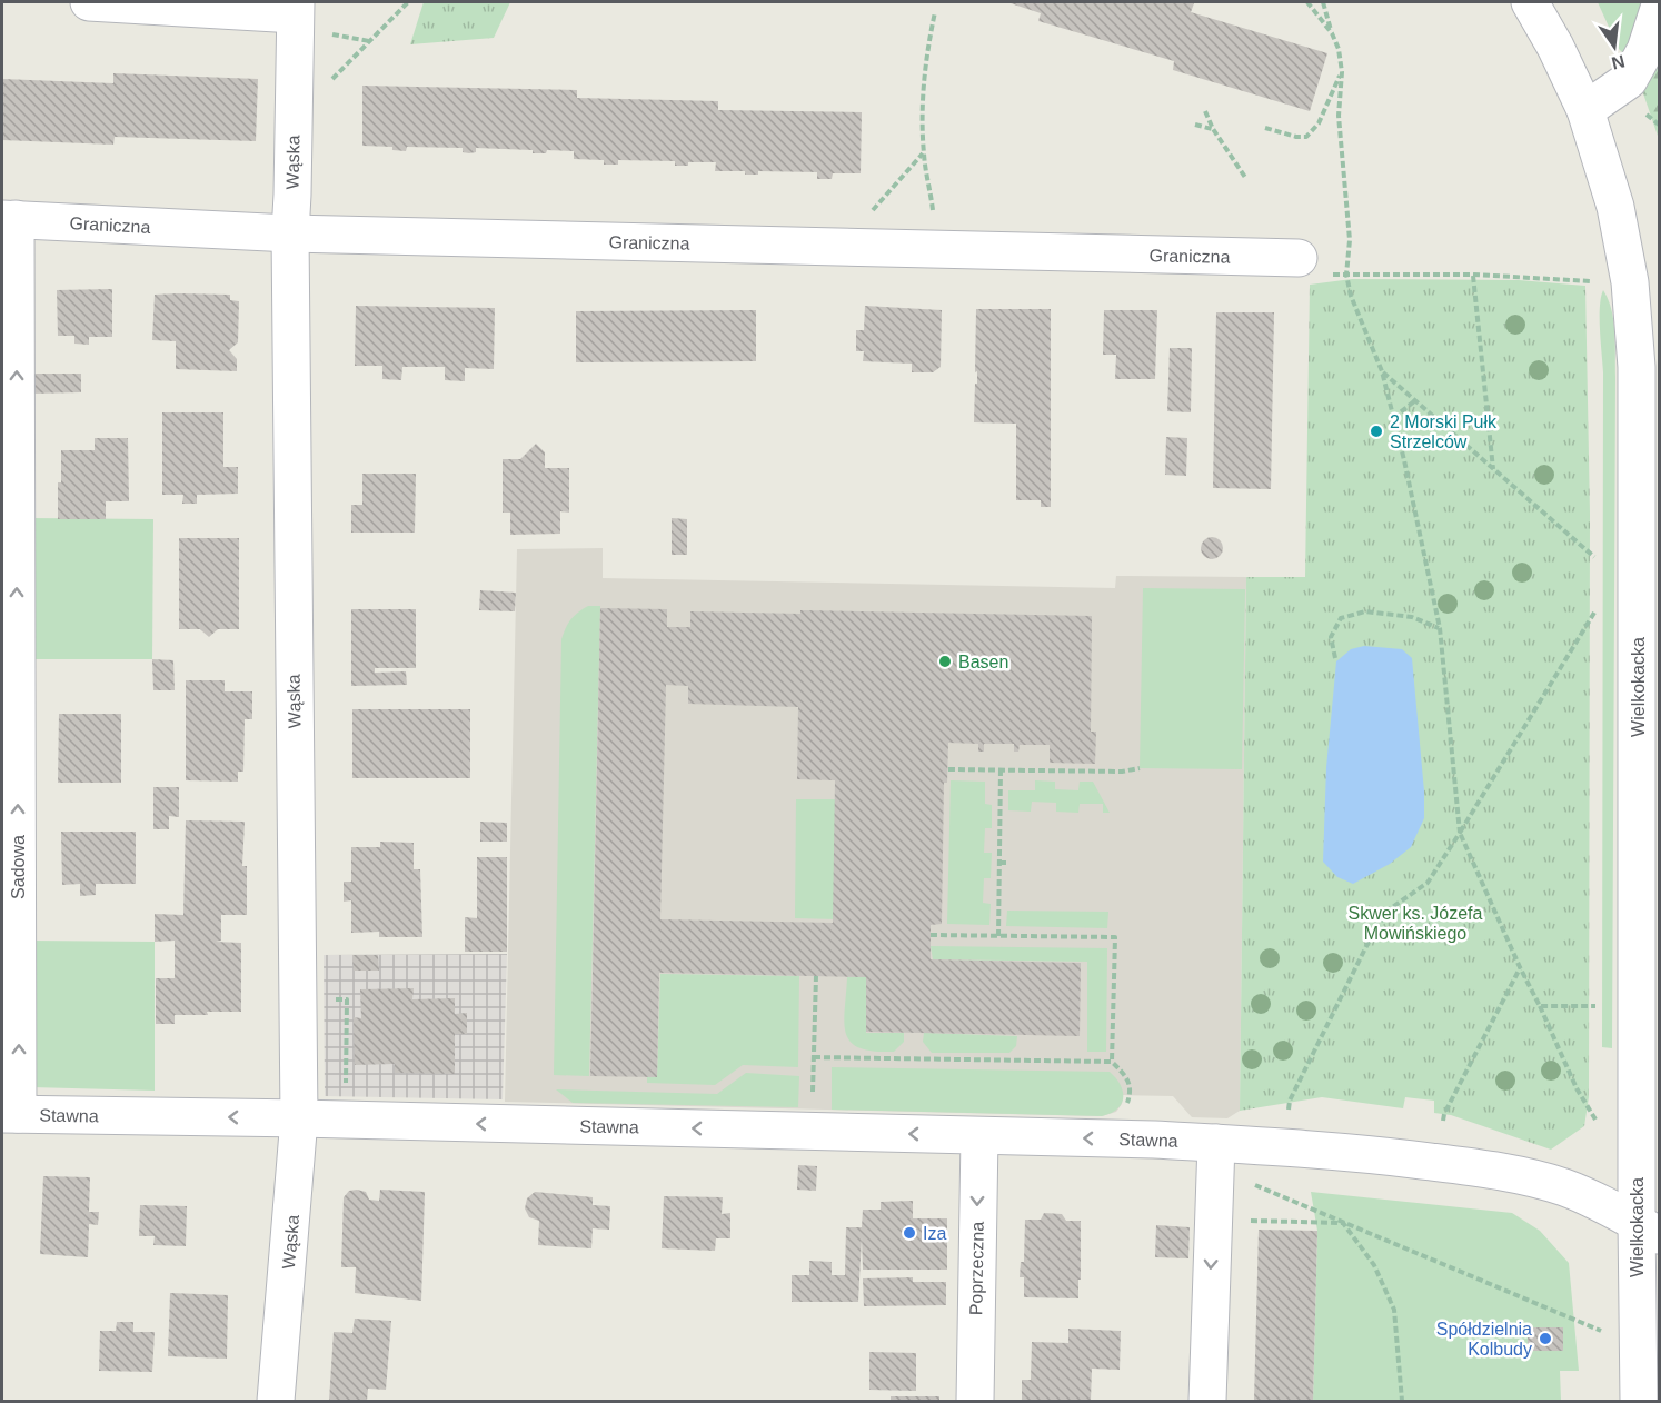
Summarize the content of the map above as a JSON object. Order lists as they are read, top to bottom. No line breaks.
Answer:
{"streets":{"street":["Wąska","Graniczna","Wielkokacka","Sadowa","Stawna","Poprzeczna"]},"crossings":[["Wąska","Graniczna"],["Wąska","Stawna"],["Graniczna","Sadowa"],["Wielkokacka","Stawna"],["Sadowa","Stawna"],["Stawna","Poprzeczna"]],"one_way":["Sadowa","Stawna"],"parks":["Skwer ks. Józefa Mowińskiego"],"places":["2 Morski Pułk Strzelców","Basen","Iza","Spółdzielnia Kolbudy"],"north":"bottom"}
